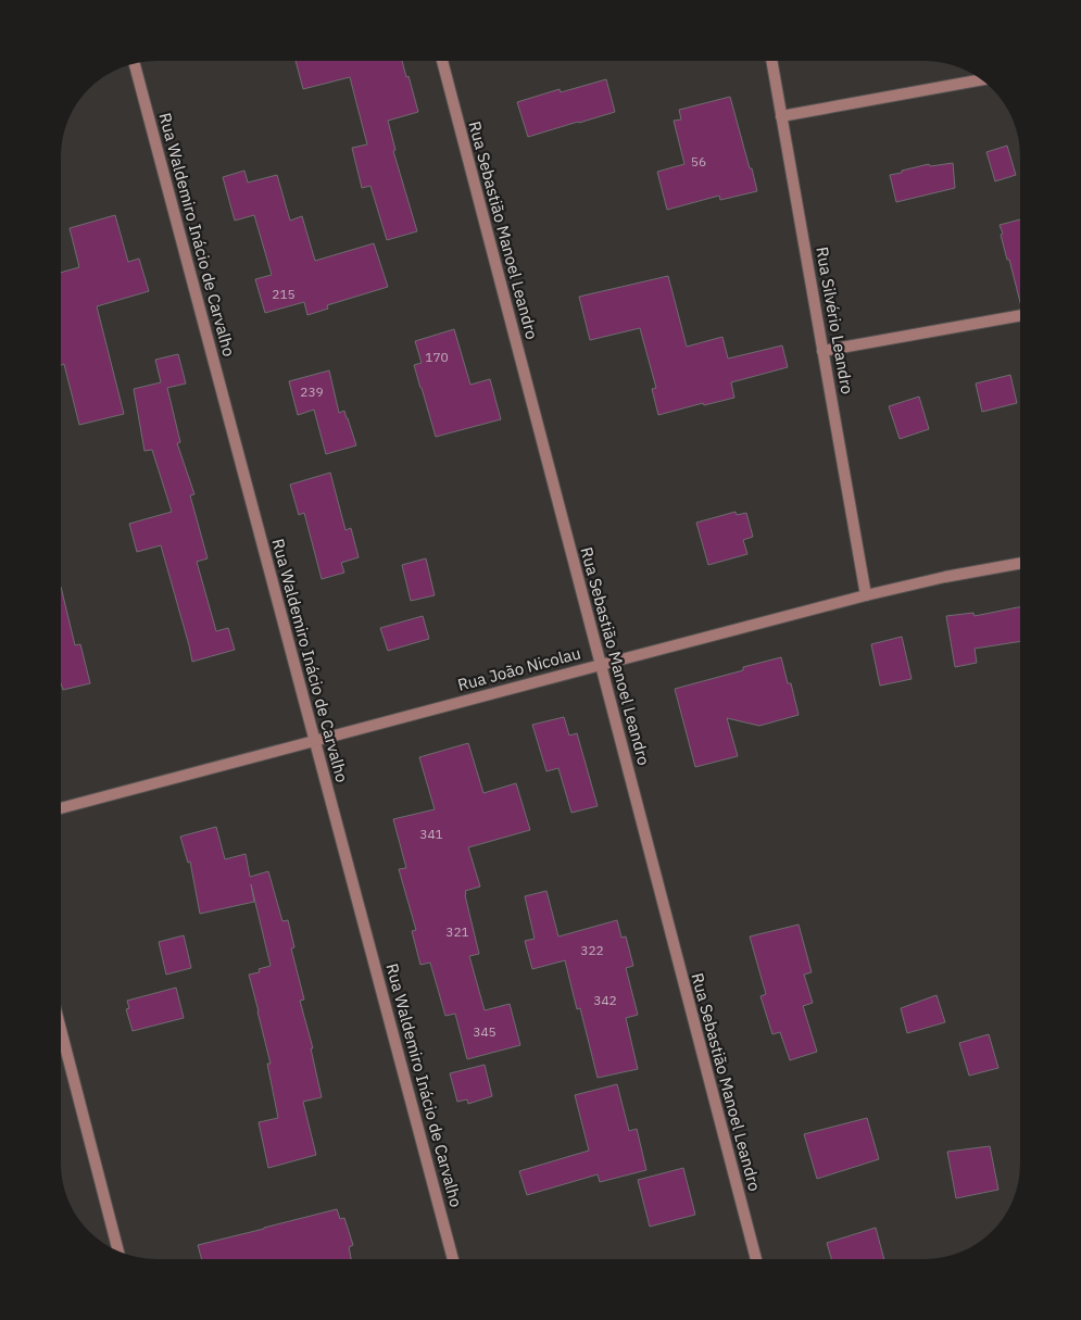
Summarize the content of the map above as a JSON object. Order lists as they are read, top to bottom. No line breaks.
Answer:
{"streets":{"street":["Rua Sebastião Manoel Leandro","Rua Waldemiro Inácio de Carvalho","Rua Silvério Leandro","Rua João Nicolau"]},"crossings":[["Rua Sebastião Manoel Leandro","Rua João Nicolau"],["Rua Waldemiro Inácio de Carvalho","Rua João Nicolau"],["Rua Silvério Leandro","Rua João Nicolau"]],"house_numbers":["56","215","170","239","341","321","322","342","345"]}
